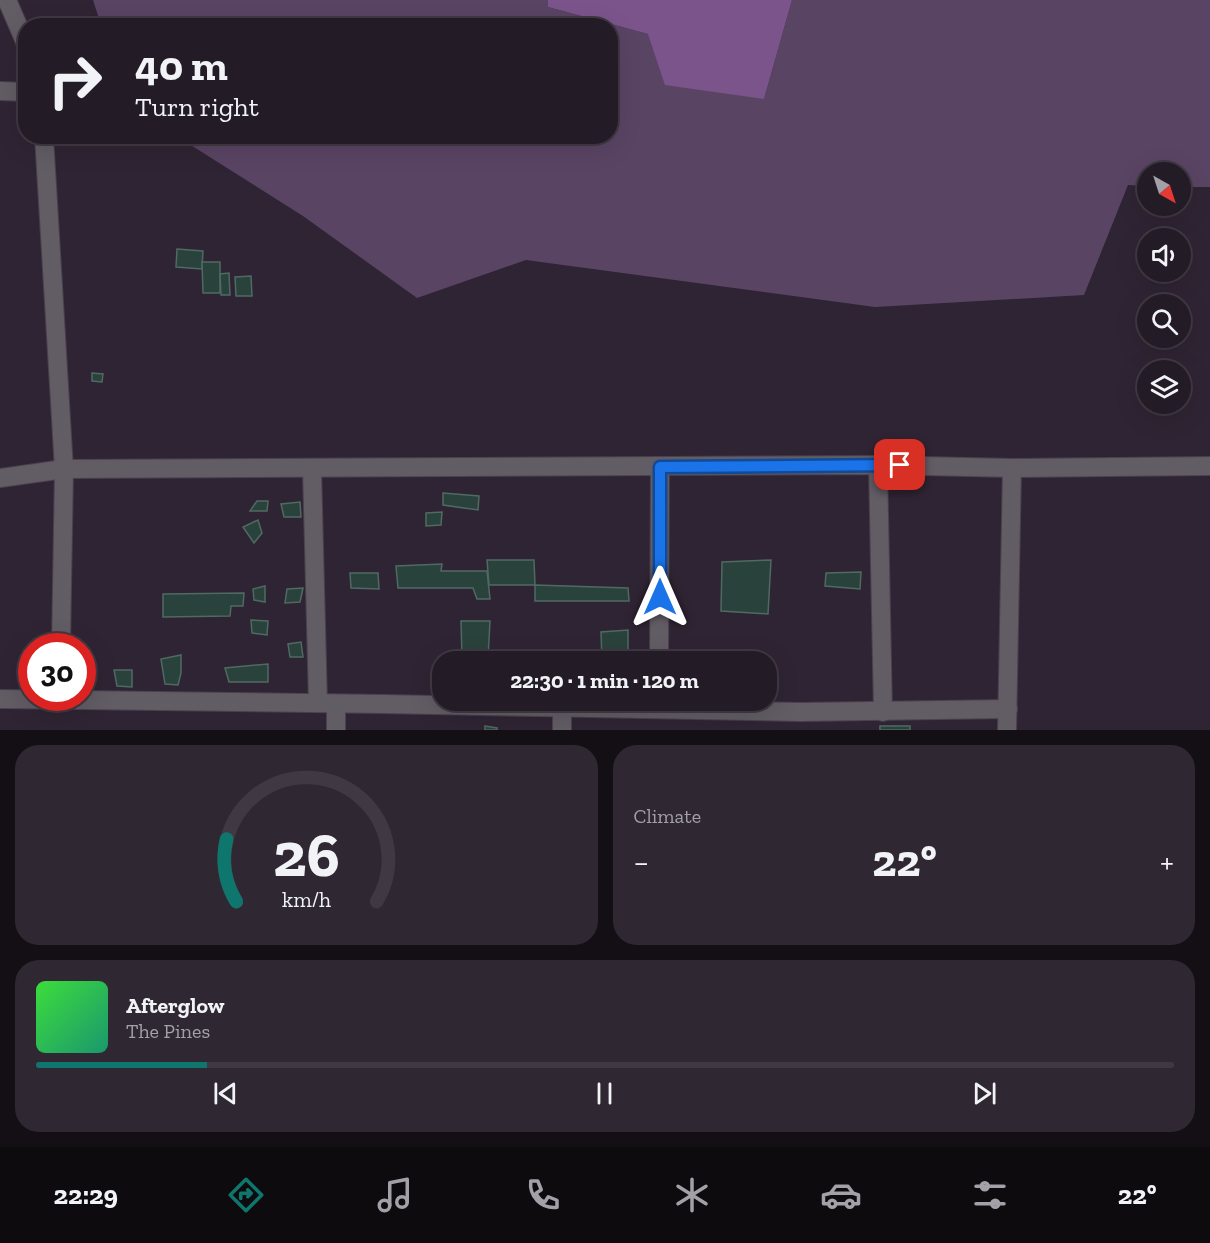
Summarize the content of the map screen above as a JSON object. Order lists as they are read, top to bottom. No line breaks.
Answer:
{"north":"bottom right","page":{"turn":["40 m","Turn right"],"limit":"30","trip":"22:30 · 1 min · 120 m","tile":"Climate","heat":["−","22°","+"],"song":["Afterglow","The Pines"],"tabs":["22:29","22°"],"gauge":["26","km/h"]}}
